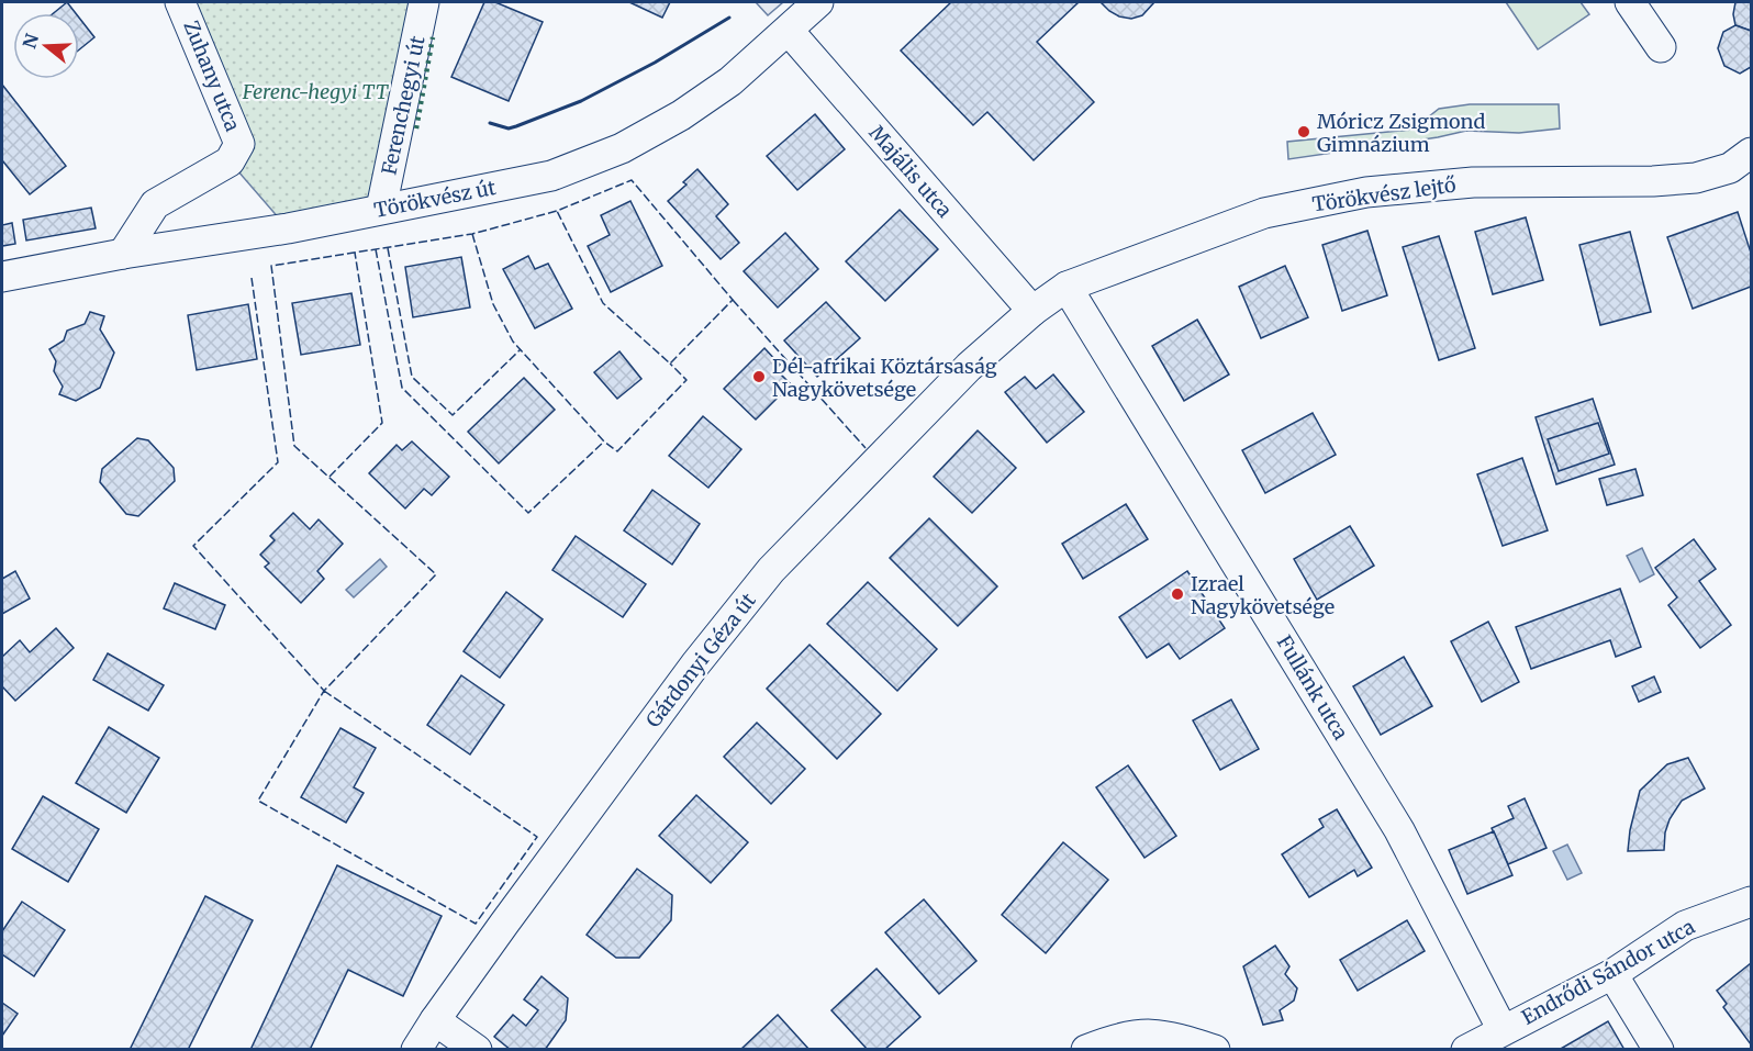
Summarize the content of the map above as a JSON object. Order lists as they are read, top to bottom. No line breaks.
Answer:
{"streets":{"street":["Zuhany utca","Ferenchegyi út","Majális utca","Törökvész lejtő","Törökvész út","Gárdonyi Géza út","Fullánk utca","Endrődi Sándor utca"]},"crossings":[["Zuhany utca","Törökvész út"],["Ferenchegyi út","Törökvész út"],["Majális utca","Törökvész lejtő"],["Majális utca","Törökvész út"],["Majális utca","Gárdonyi Géza út"],["Törökvész lejtő","Gárdonyi Géza út"],["Törökvész lejtő","Fullánk utca"],["Fullánk utca","Endrődi Sándor utca"]],"parks":["Ferenc-hegyi TT"],"places":["Móricz Zsigmond Gimnázium","Dél-afrikai Köztársaság Nagykövetsége","Izrael Nagykövetsége"],"north":"left"}
